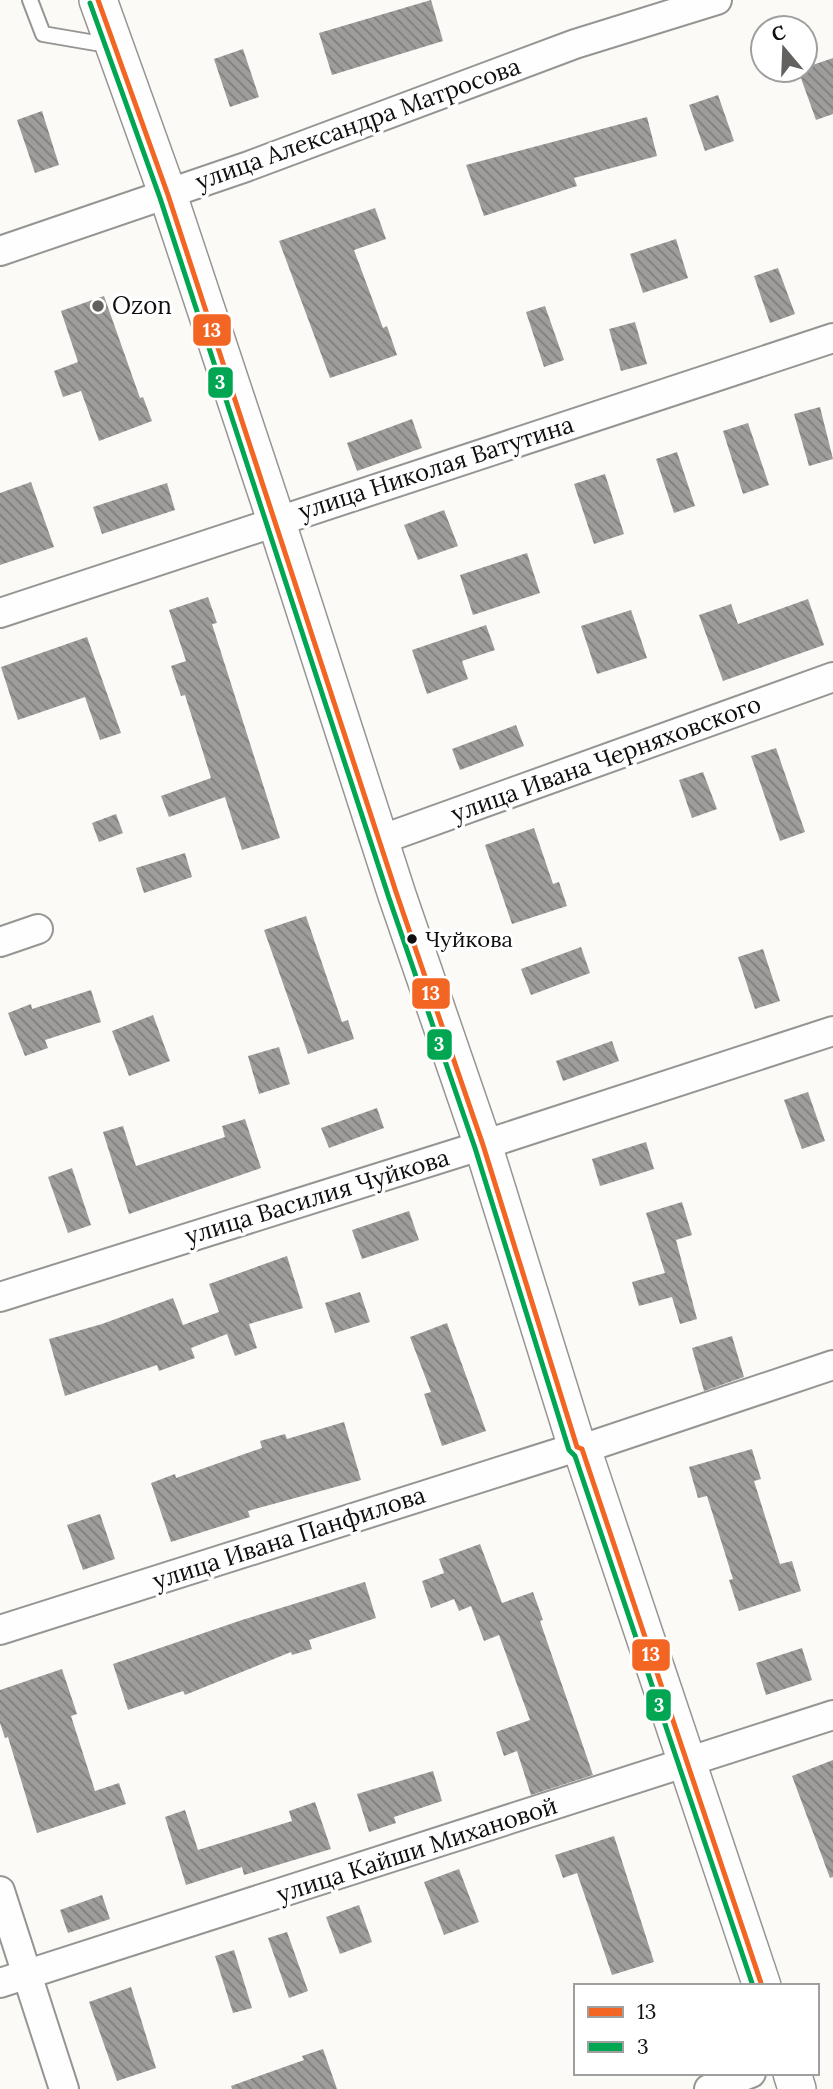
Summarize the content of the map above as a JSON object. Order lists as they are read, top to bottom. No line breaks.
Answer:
{"streets":{"street":["улица Александра Матросова","улица Николая Ватутина","улица Ивана Черняховского","улица Василия Чуйкова","улица Ивана Панфилова","улица Кайши Михановой"]},"places":["Ozon","Чуйкова"],"lines":["transit line 13","transit line 3"],"legend":["13","3"],"north":"top"}
